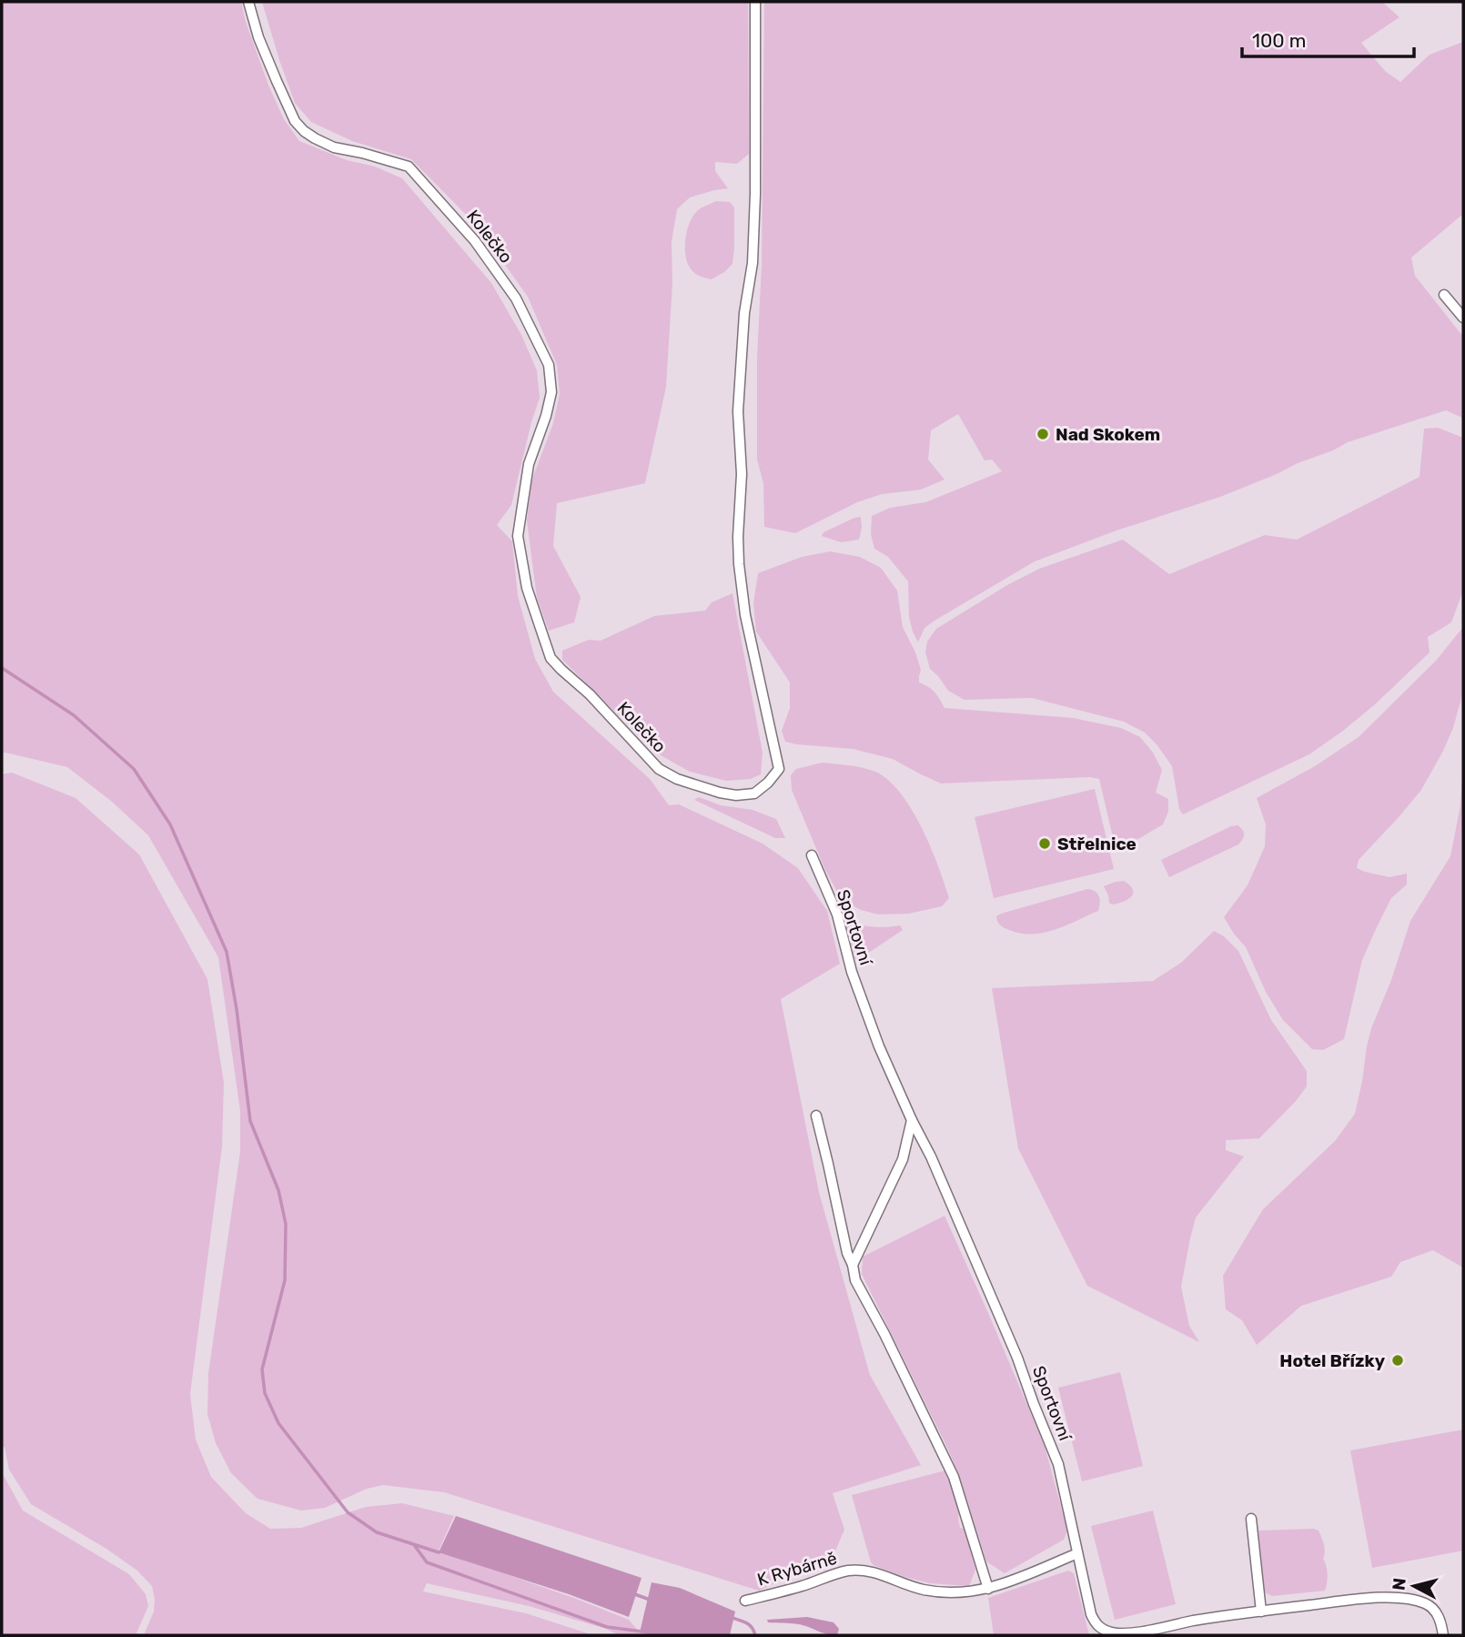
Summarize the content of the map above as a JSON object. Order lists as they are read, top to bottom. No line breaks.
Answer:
{"streets":{"street":["Kolečko","Sportovní","K Rybárně"]},"crossings":[["Sportovní","K Rybárně"]],"places":["Nad Skokem","Střelnice","Hotel Břízky"],"scale_bar":"100 m","north":"left"}
